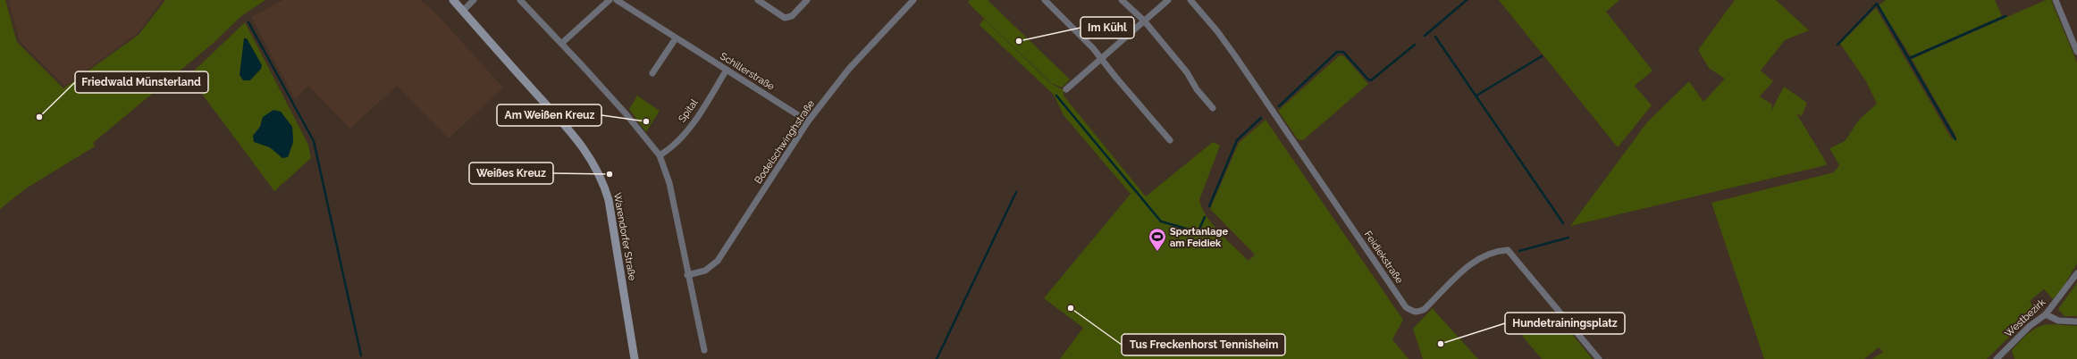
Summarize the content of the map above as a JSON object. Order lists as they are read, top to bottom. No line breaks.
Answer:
{"streets":{"main road":["Warendorfer Straße"],"street":["Schillerstraße","Spital","Bodelschwinghstraße","Feidiekstraße","Westbezirk"]},"crossings":[["Schillerstraße","Spital"],["Schillerstraße","Bodelschwinghstraße"]],"places":{"other":["Im Kühl","Friedwald Münsterland","Am Weißen Kreuz","Weißes Kreuz","Tus Freckenhorst Tennisheim","Hundetrainingsplatz"],"sports":["Sportanlage am Feidiek"]}}
